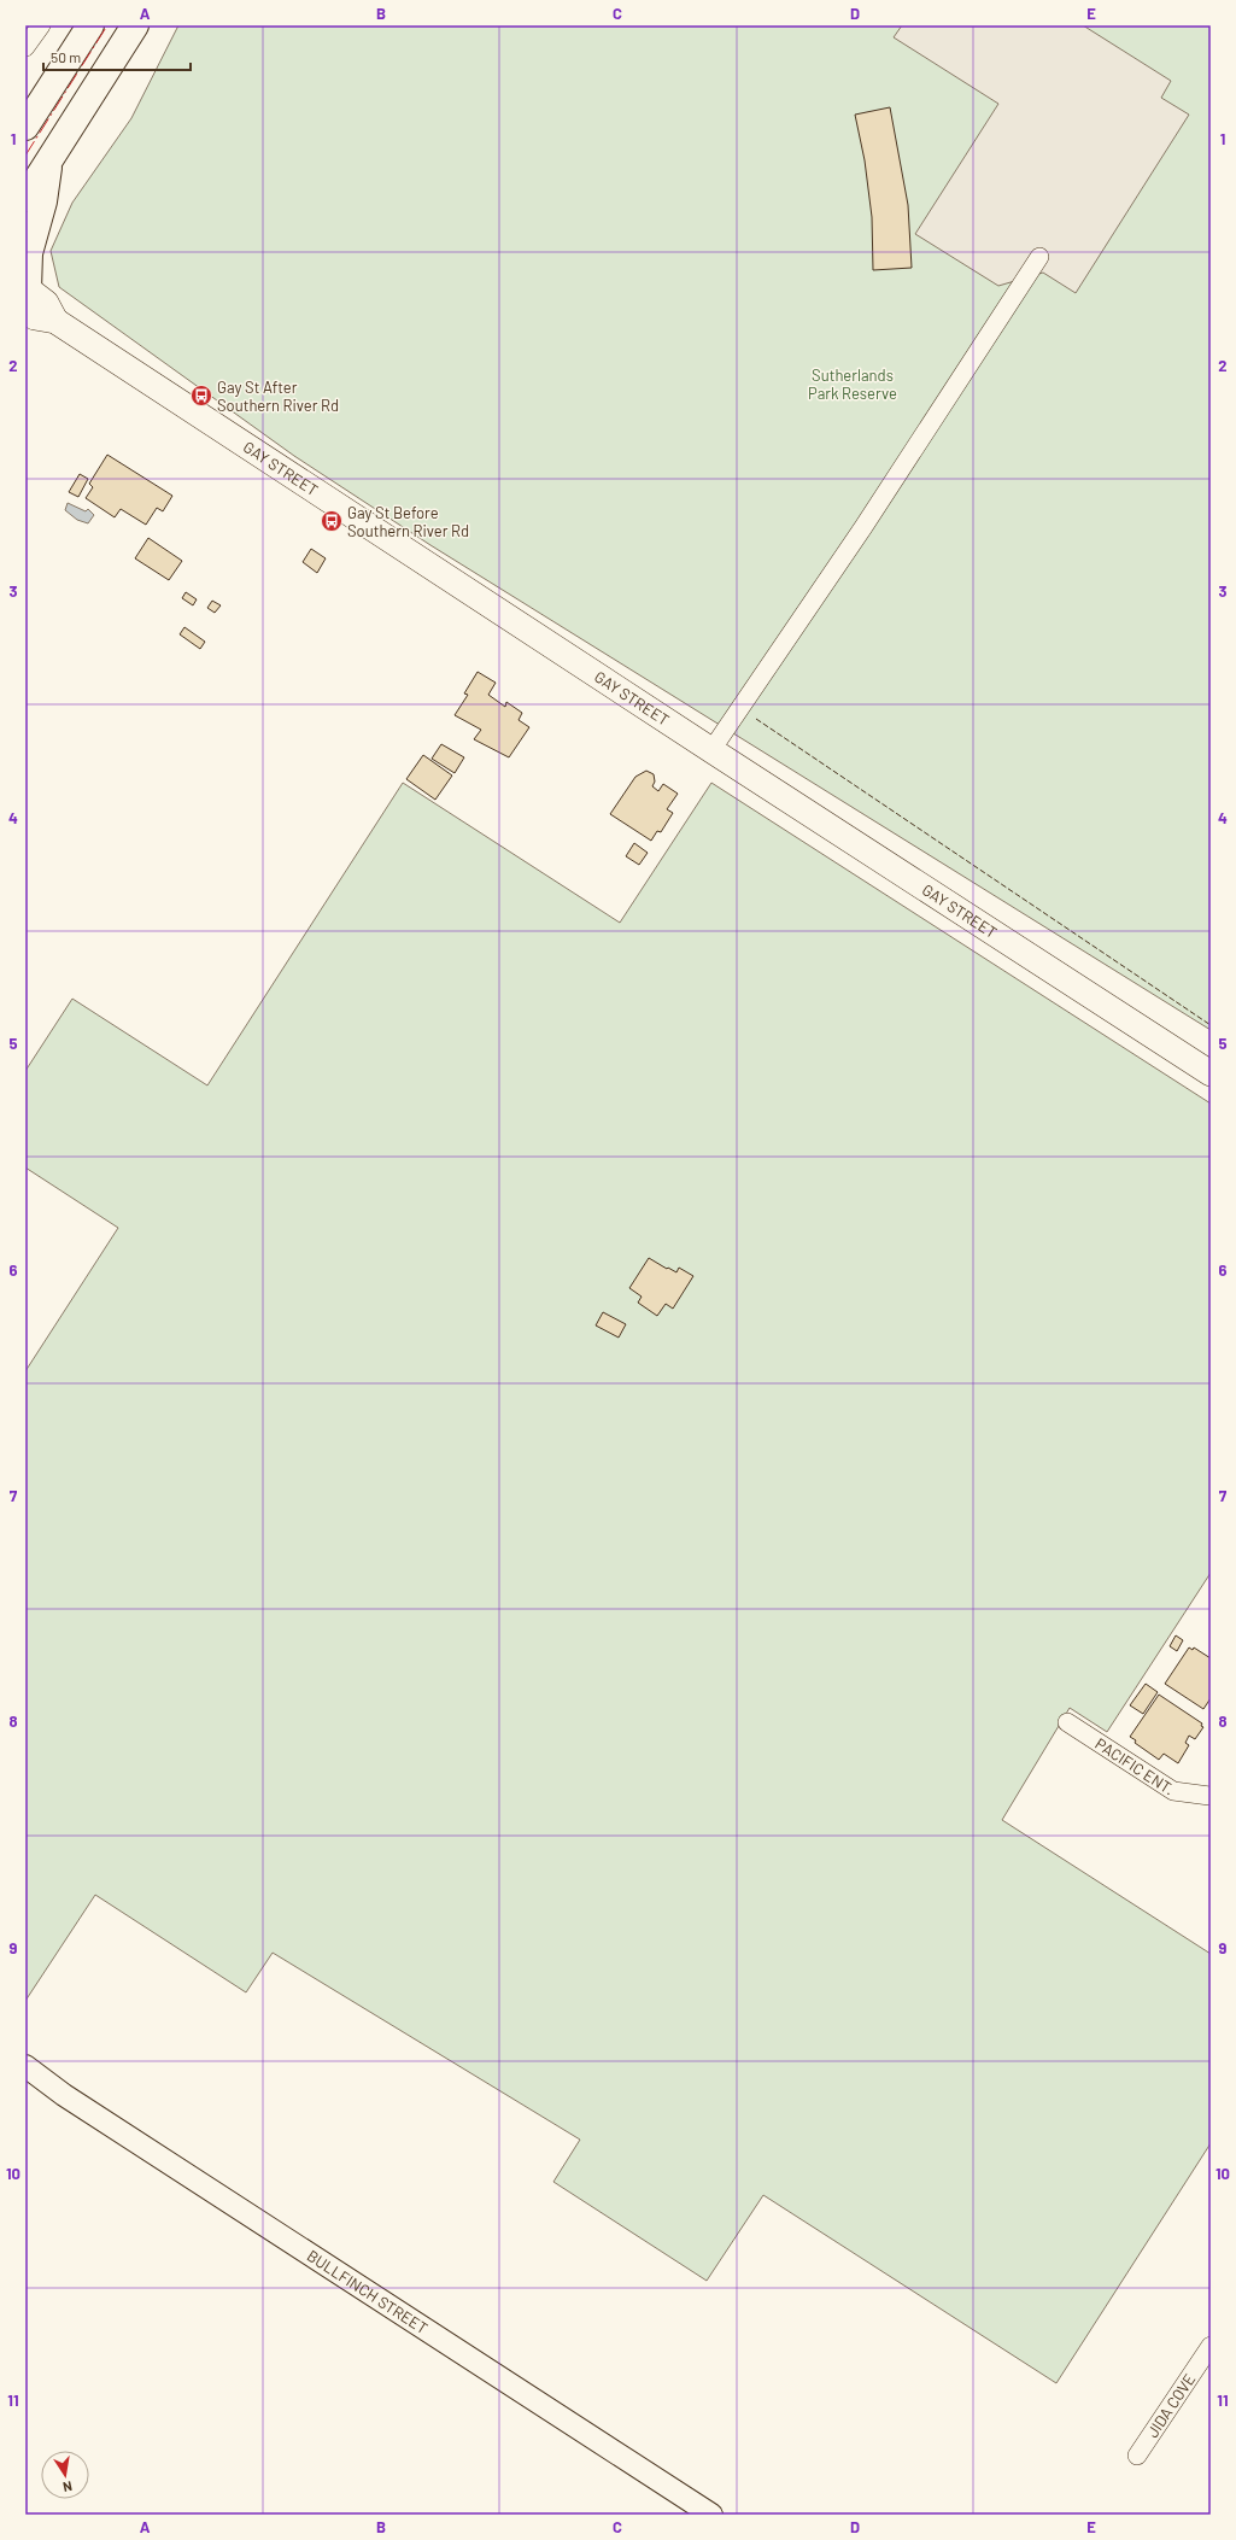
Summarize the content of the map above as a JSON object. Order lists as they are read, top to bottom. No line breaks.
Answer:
{"streets":{"main road":["GAY STREET"],"street":["PACIFIC ENT.","BULLFINCH STREET","JIDA COVE"]},"parks":["Sutherlands Park Reserve"],"places":{"bus stop":["Gay St After Southern River Rd","Gay St Before Southern River Rd"]},"scale_bar":"50 m","north":"bottom","grid":{"columns":["A","B","C","D","E"],"rows":["1","2","3","4","5","6","7","8","9","10","11"]}}
